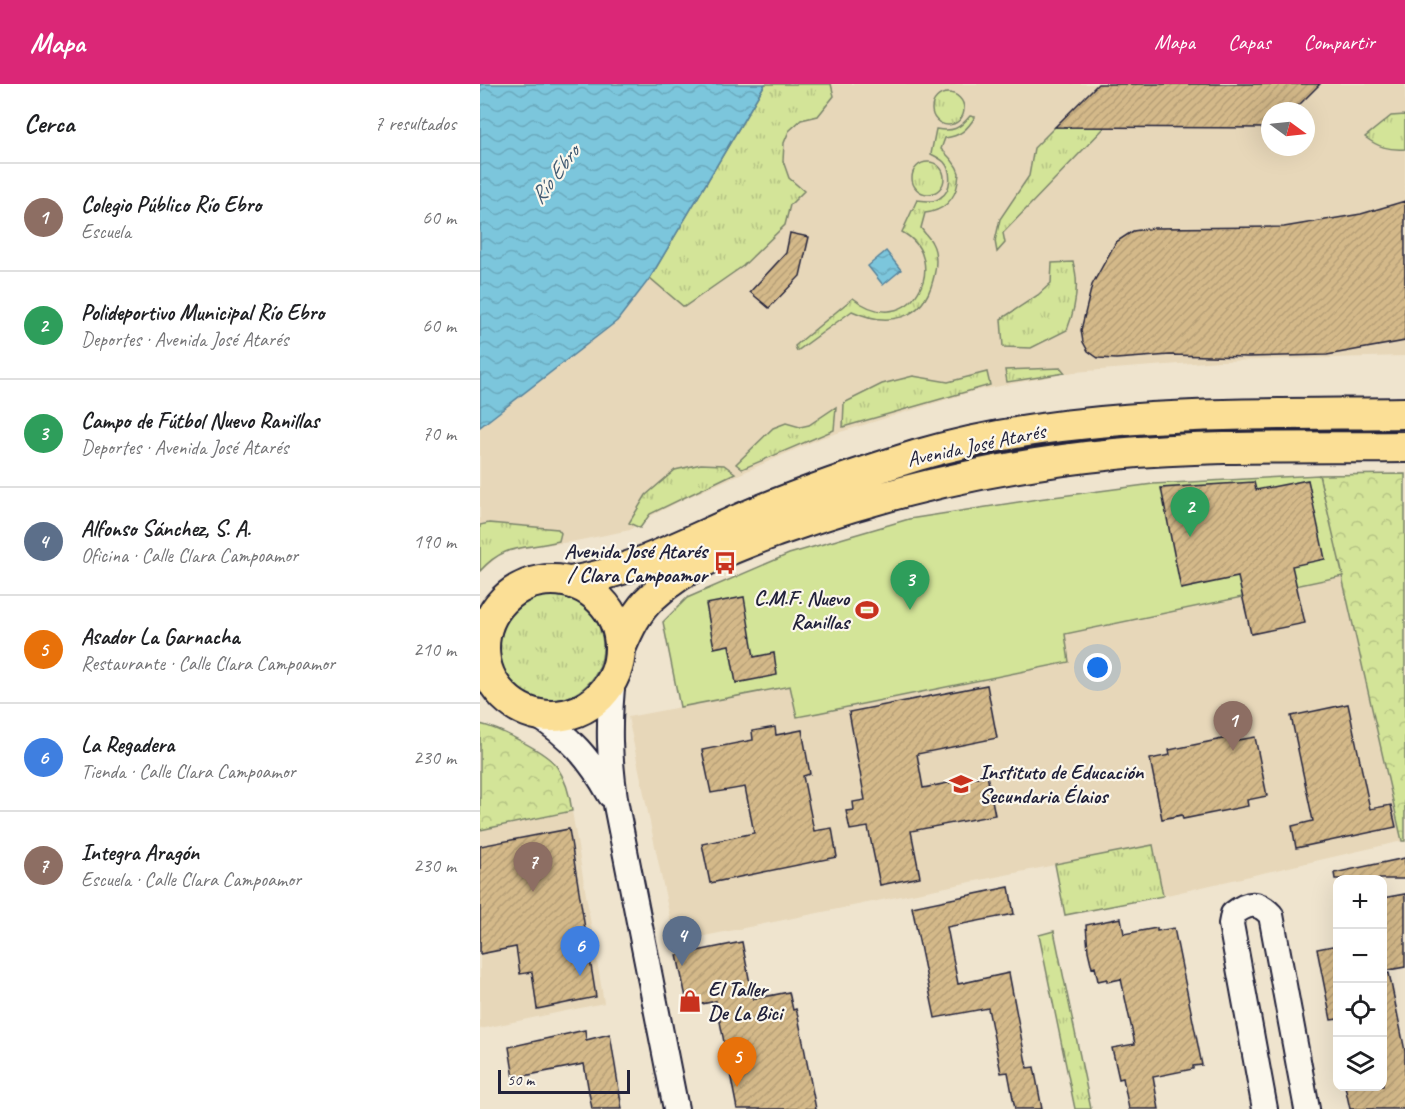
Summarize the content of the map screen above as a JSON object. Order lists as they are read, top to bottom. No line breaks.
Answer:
{"streets":{"main road":["Avenida José Atarés"]},"water":["Río Ebro"],"places":{"bus stop":["Avenida José Atarés / Clara Campoamor"],"sports":["C.M.F. Nuevo Ranillas"],"school or university":["Instituto de Educación Secundaria Élaios"],"shop":["El Taller De La Bici"]},"scale_bar":"50 m","north":"right","page":{"header":"Mapa","nav":["Mapa","Capas","Compartir"],"heading":["Cerca","7 resultados"],"list":[{"mark":"1","name":"Colegio Público Río Ebro","note":"Escuela","value":"60 m"},{"mark":"2","name":"Polideportivo Municipal Río Ebro","note":"Deportes · Avenida José Atarés","value":"60 m"},{"mark":"3","name":"Campo de Fútbol Nuevo Ranillas","note":"Deportes · Avenida José Atarés","value":"70 m"},{"mark":"4","name":"Alfonso Sánchez, S. A.","note":"Oficina · Calle Clara Campoamor","value":"190 m"},{"mark":"5","name":"Asador La Garnacha","note":"Restaurante · Calle Clara Campoamor","value":"210 m"},{"mark":"6","name":"La Regadera","note":"Tienda · Calle Clara Campoamor","value":"230 m"},{"mark":"7","name":"Integra Aragón","note":"Escuela · Calle Clara Campoamor","value":"230 m"}],"pins":["2","3","1","7","4","6","5"],"map_buttons":["+","−"],"scale":"50 m"}}
